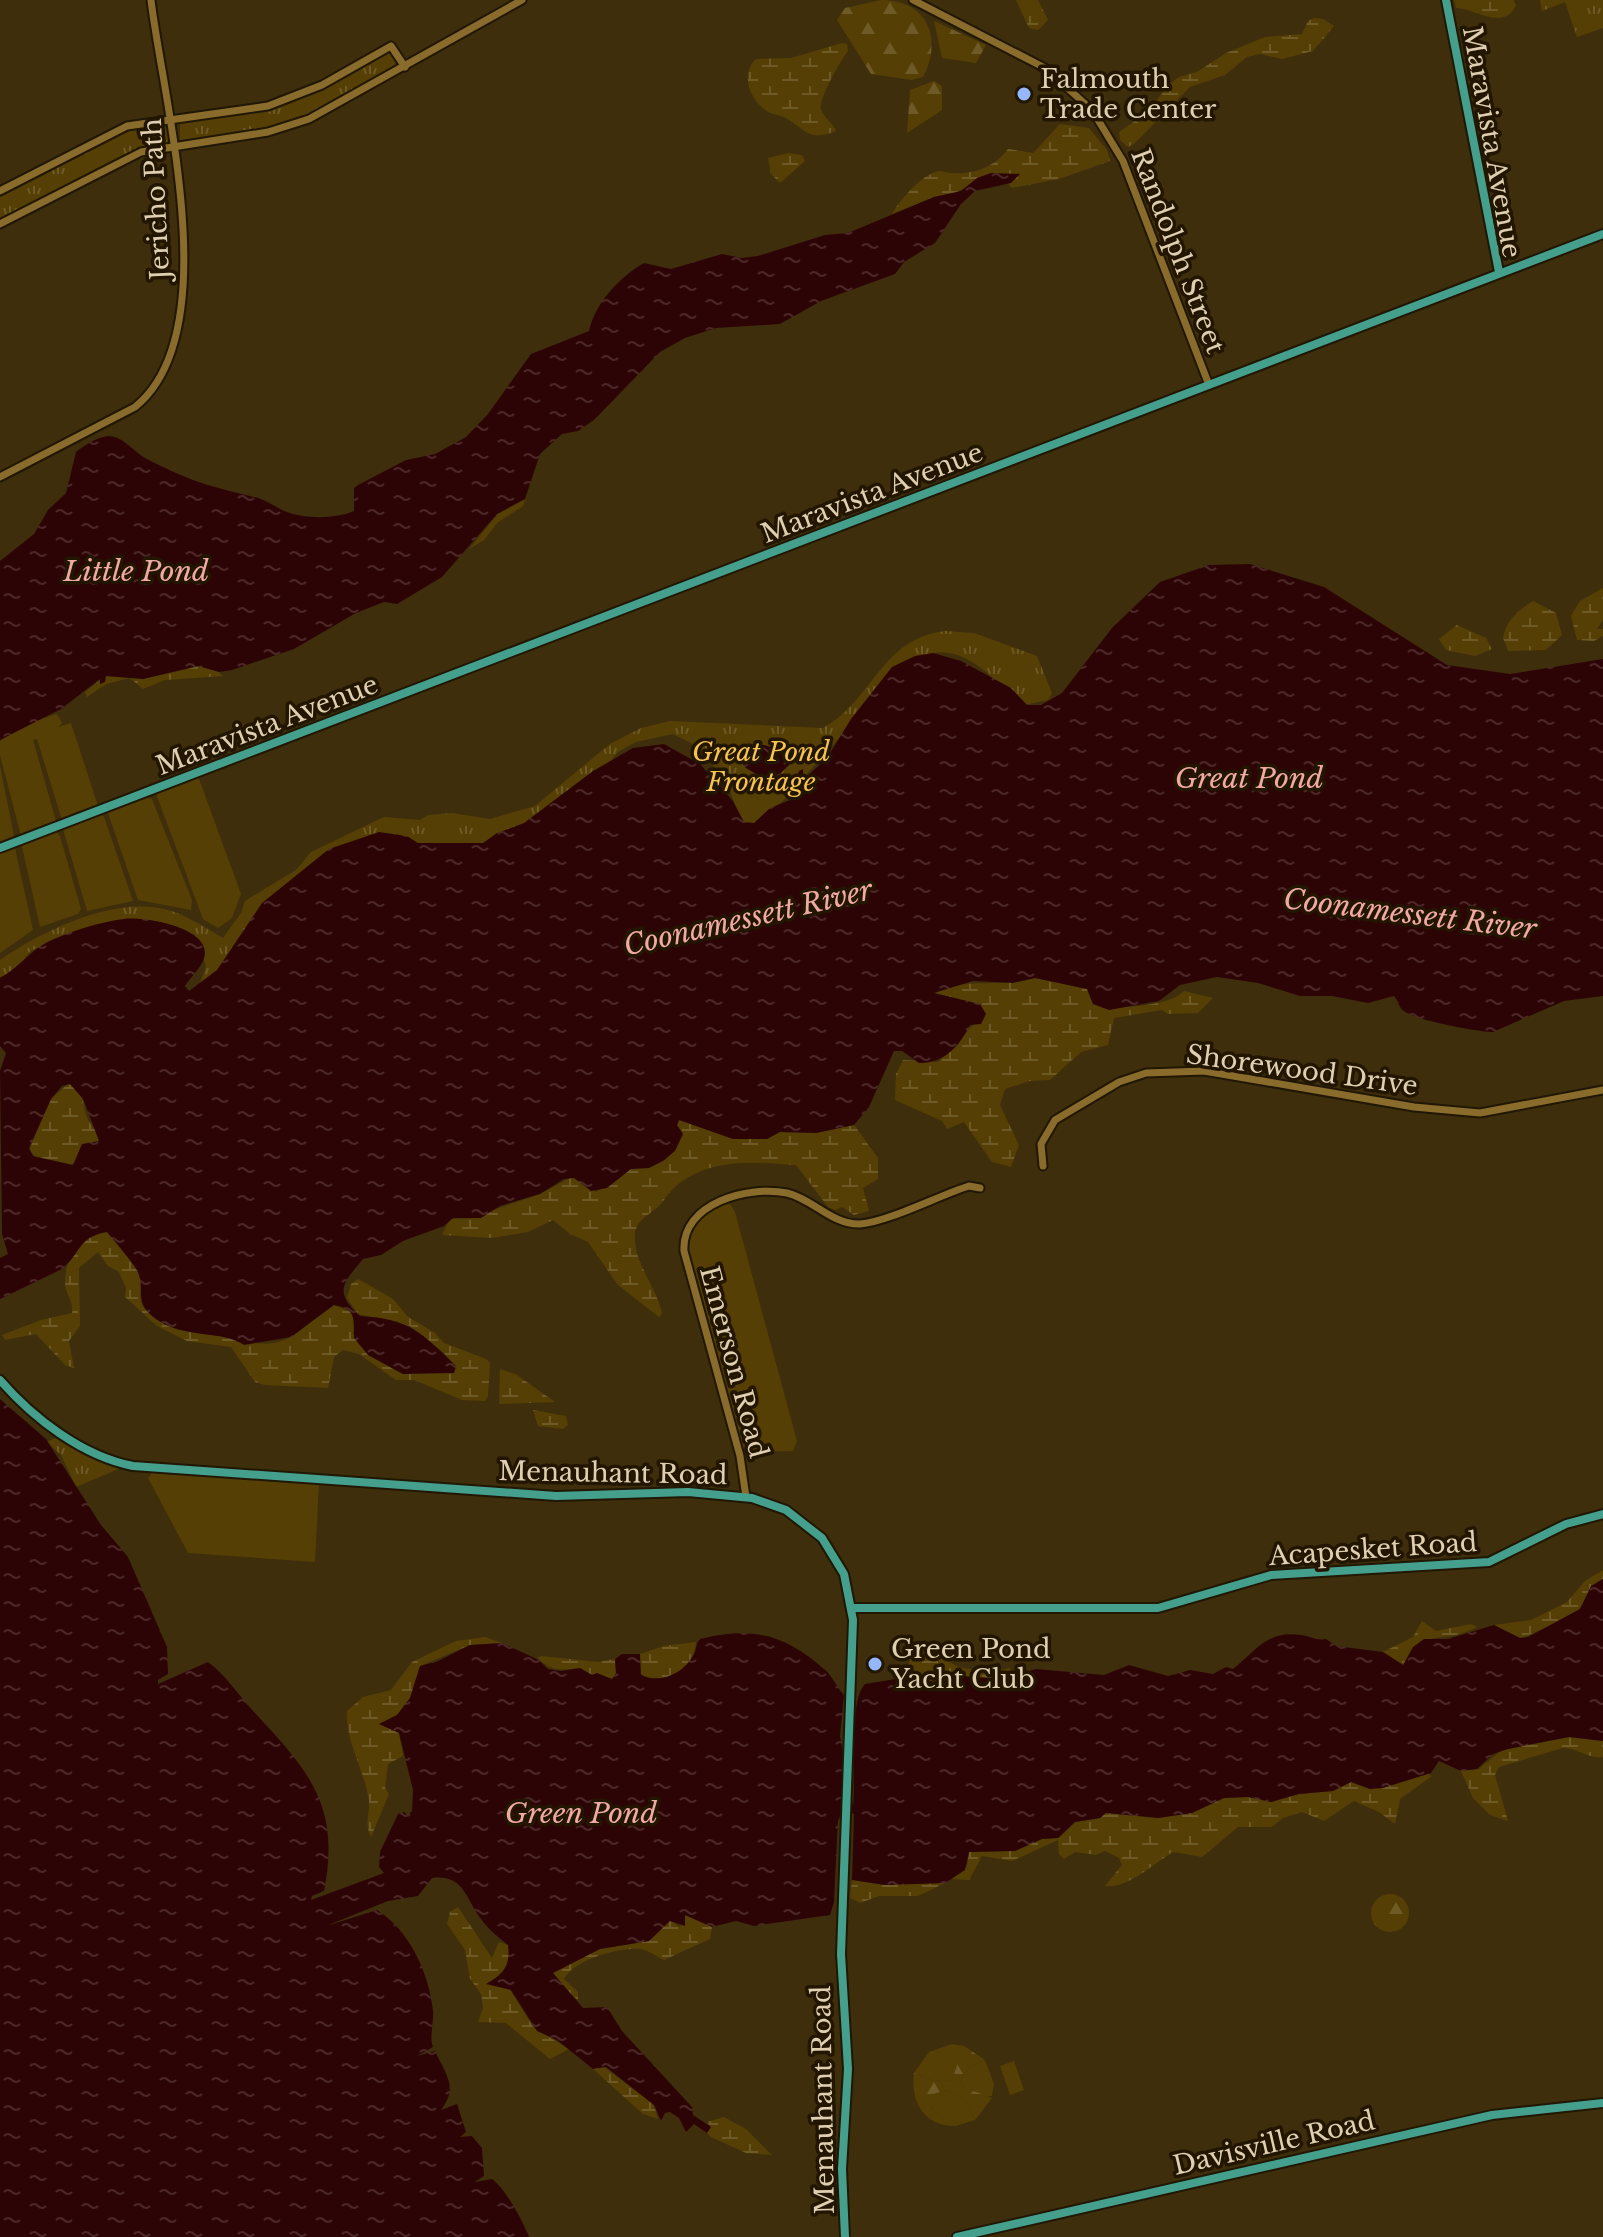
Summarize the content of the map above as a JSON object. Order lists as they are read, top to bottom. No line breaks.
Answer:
{"streets":{"main road":["Maravista Avenue","Menauhant Road","Acapesket Road","Davisville Road"],"street":["Jericho Path","Randolph Street","Shorewood Drive","Emerson Road"]},"crossings":[["Maravista Avenue","Randolph Street"],["Emerson Road","Menauhant Road"],["Menauhant Road","Acapesket Road"]],"water":["Little Pond","Great Pond","Coonamessett River","Green Pond"],"parks":["Great Pond Frontage"],"places":["Falmouth Trade Center","Green Pond Yacht Club"]}
